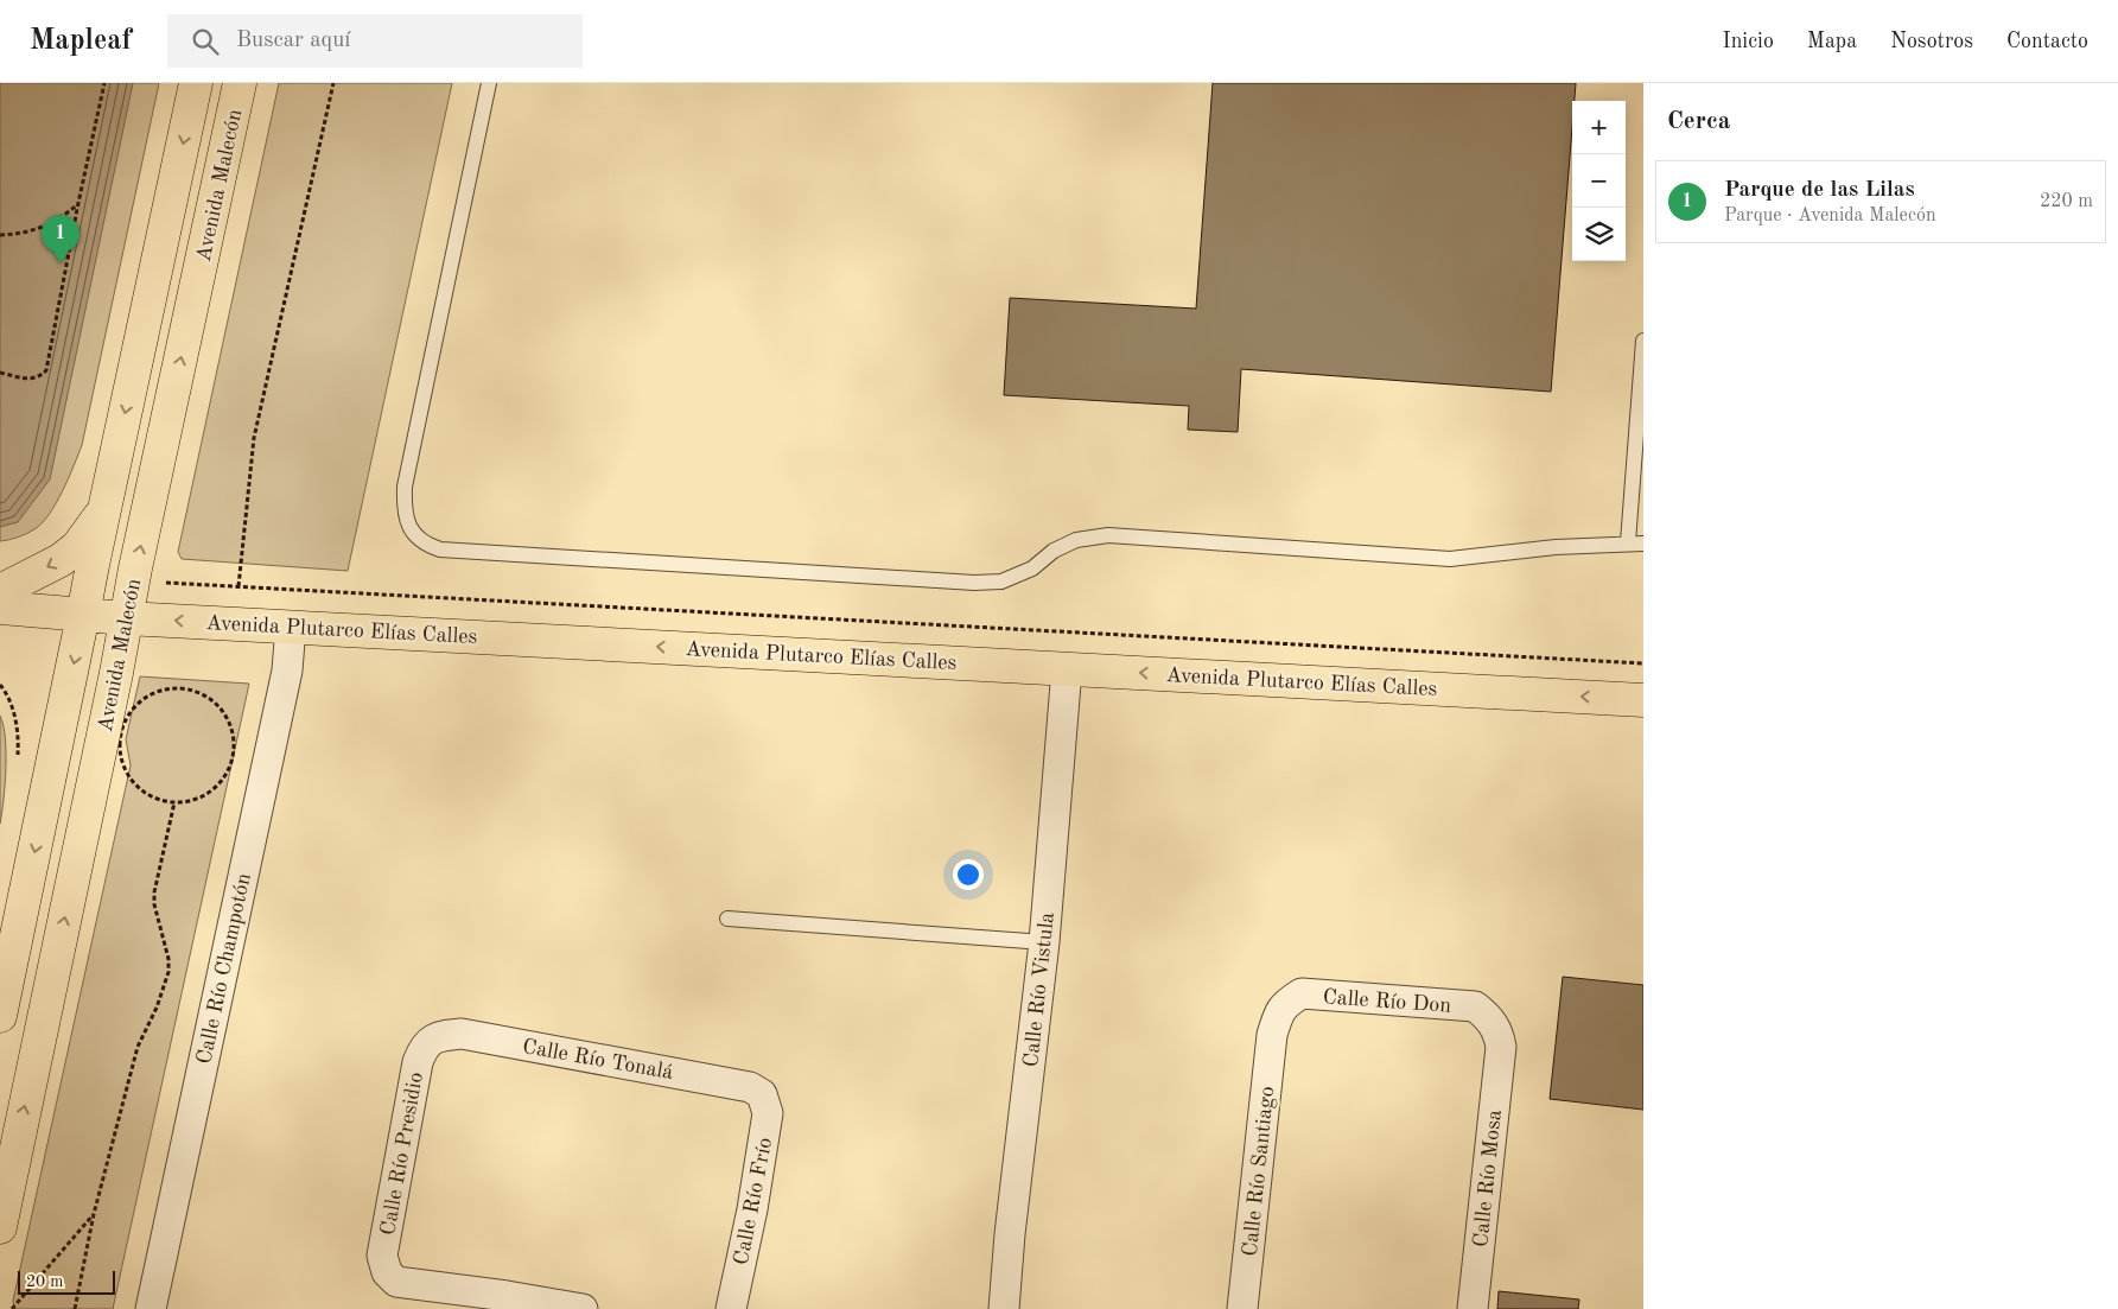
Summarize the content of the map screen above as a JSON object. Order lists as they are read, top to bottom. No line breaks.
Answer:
{"streets":{"main road":["Avenida Malecón","Avenida Plutarco Elías Calles"],"street":["Calle Río Champotón","Calle Río Vistula","Calle Río Don","Calle Río Tonalá","Calle Río Presidio","Calle Río Santiago","Calle Río Mosa","Calle Río Frío"]},"crossings":[["Avenida Malecón","Avenida Plutarco Elías Calles"],["Avenida Plutarco Elías Calles","Calle Río Champotón"],["Avenida Plutarco Elías Calles","Calle Río Vistula"],["Calle Río Don","Calle Río Santiago"],["Calle Río Don","Calle Río Mosa"],["Calle Río Tonalá","Calle Río Presidio"],["Calle Río Tonalá","Calle Río Frío"]],"one_way":["Avenida Plutarco Elías Calles"],"scale_bar":"20 m","page":{"header":"Mapleaf","search":"Buscar aquí","nav":["Inicio","Mapa","Nosotros","Contacto"],"heading":"Cerca","map_buttons":["+","−"],"list":[{"mark":"1","name":"Parque de las Lilas","note":"Parque · Avenida Malecón","value":"220 m"}],"pins":"1","scale":"20 m"}}
